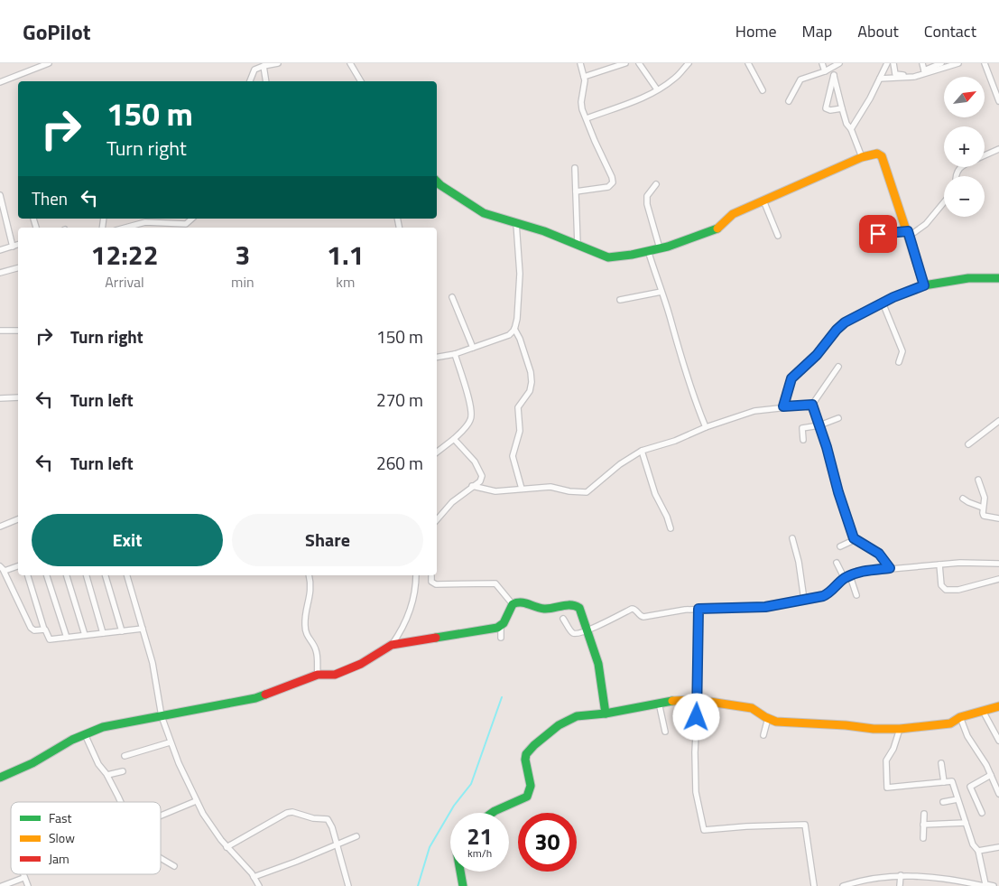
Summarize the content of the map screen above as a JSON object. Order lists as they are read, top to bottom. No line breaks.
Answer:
{"legend":["Fast","Slow","Jam"],"north":"top right","page":{"header":"GoPilot","nav":["Home","Map","About","Contact"],"map_buttons":["+","−"],"turn":["150 m","Turn right"],"then":"Then","eta":["12:22","Arrival","3","min","1.1","km"],"list":[{"name":"Turn right","value":"150 m"},{"name":"Turn left","value":"270 m"},{"name":"Turn left","value":"260 m"}],"buttons":["Exit","Share"],"speed":"21 km/h","limit":"30"}}
